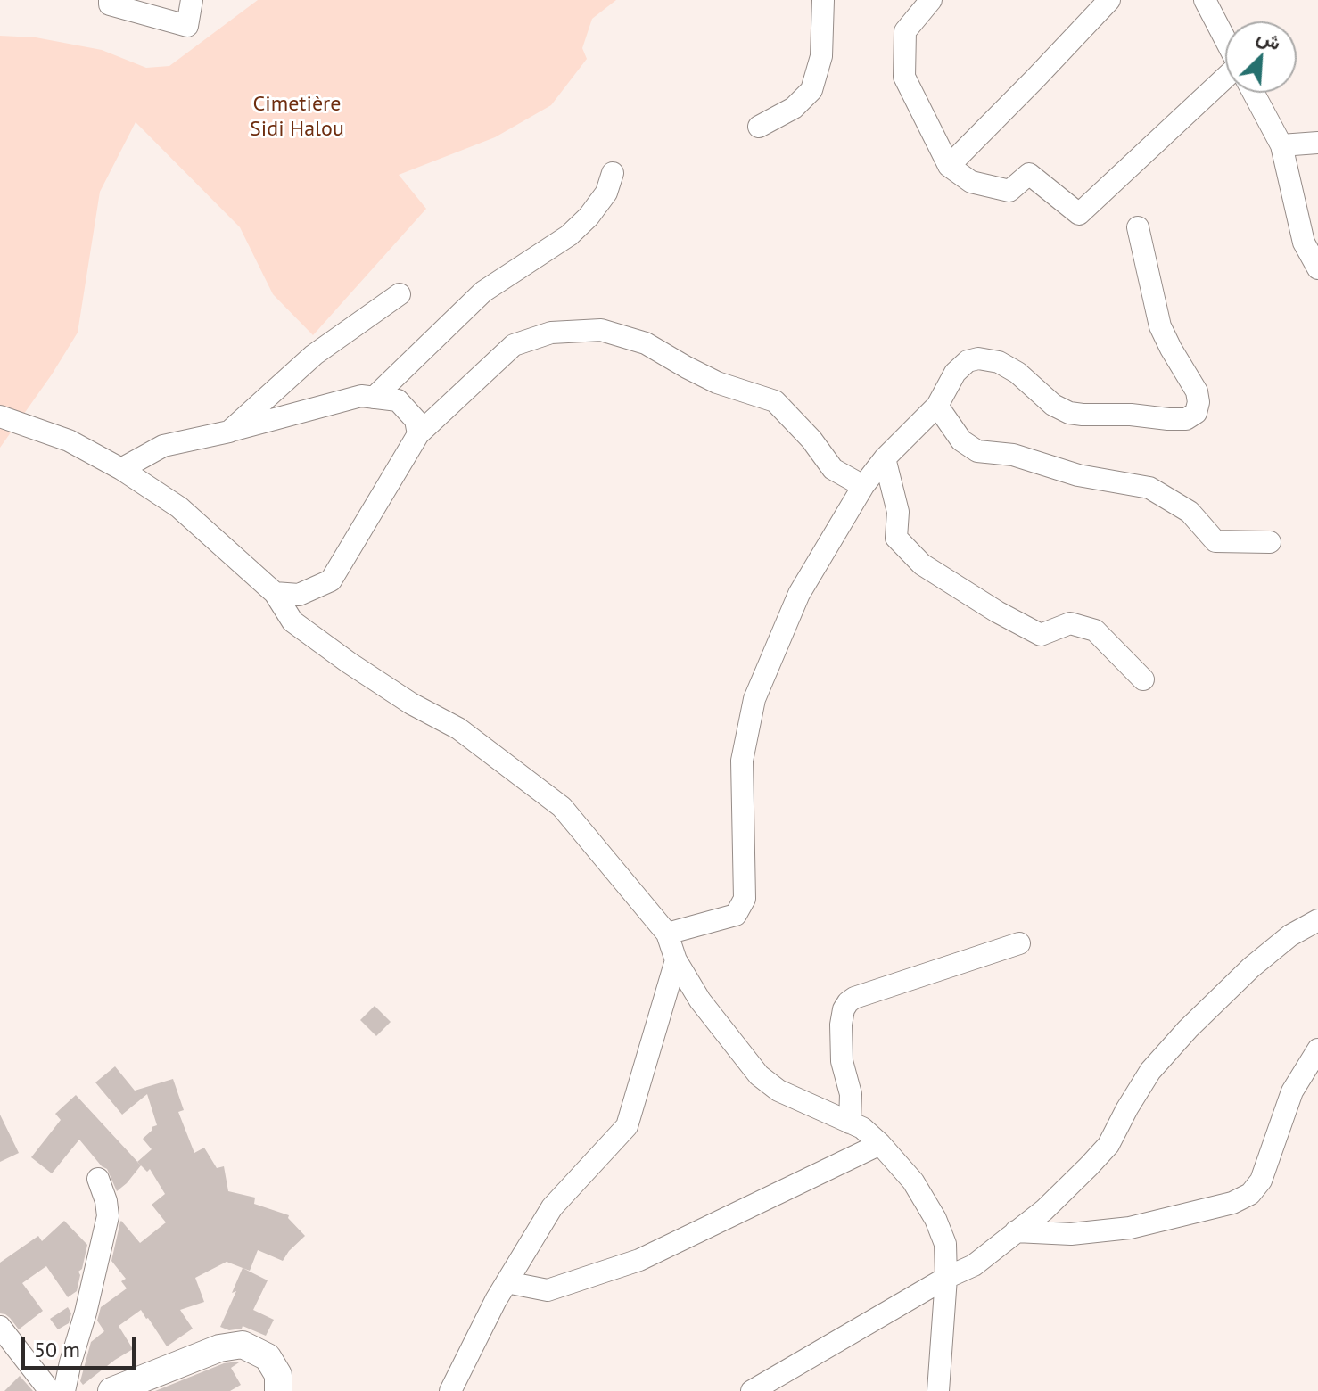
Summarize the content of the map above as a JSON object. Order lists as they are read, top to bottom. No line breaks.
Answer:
{"parks":["Cimetière Sidi Halou"],"scale_bar":"50 m","north":"top right"}
